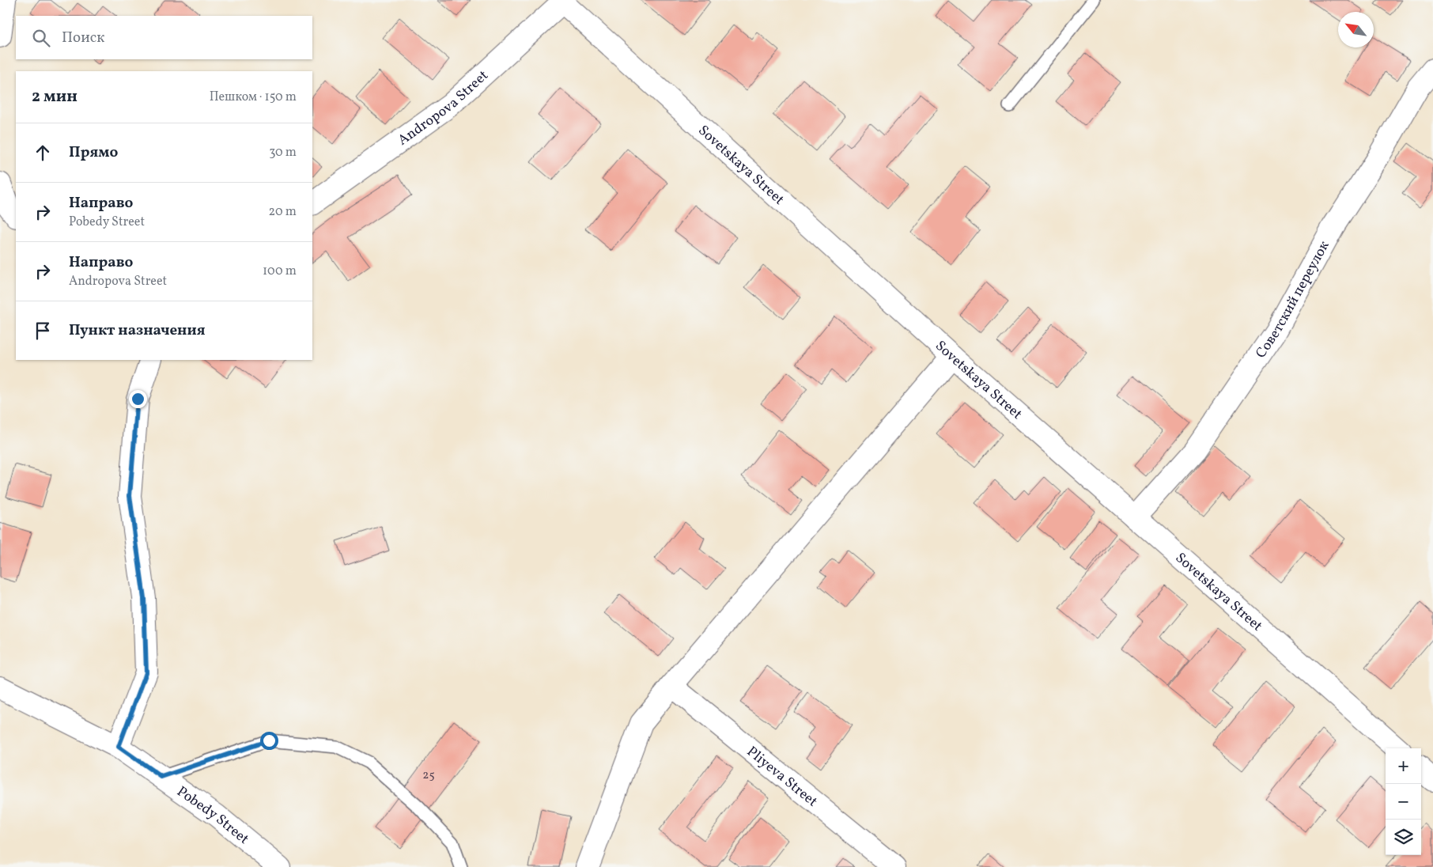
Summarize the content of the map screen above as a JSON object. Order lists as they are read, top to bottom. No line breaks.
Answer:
{"streets":{"street":["Andropova Street","Sovetskaya Street","Советский переулок","Pliyeva Street","Pobedy Street"]},"crossings":[["Andropova Street","Sovetskaya Street"],["Sovetskaya Street","Советский переулок"]],"house_numbers":["25"],"north":"top left","page":{"search":"Поиск","heading":["2 мин","Пешком · 150 m"],"list":[["Прямо","30 m"],["Направо","Pobedy Street","20 m"],["Направо","Andropova Street","100 m"],"Пункт назначения"],"map_buttons":["+","−"]}}
